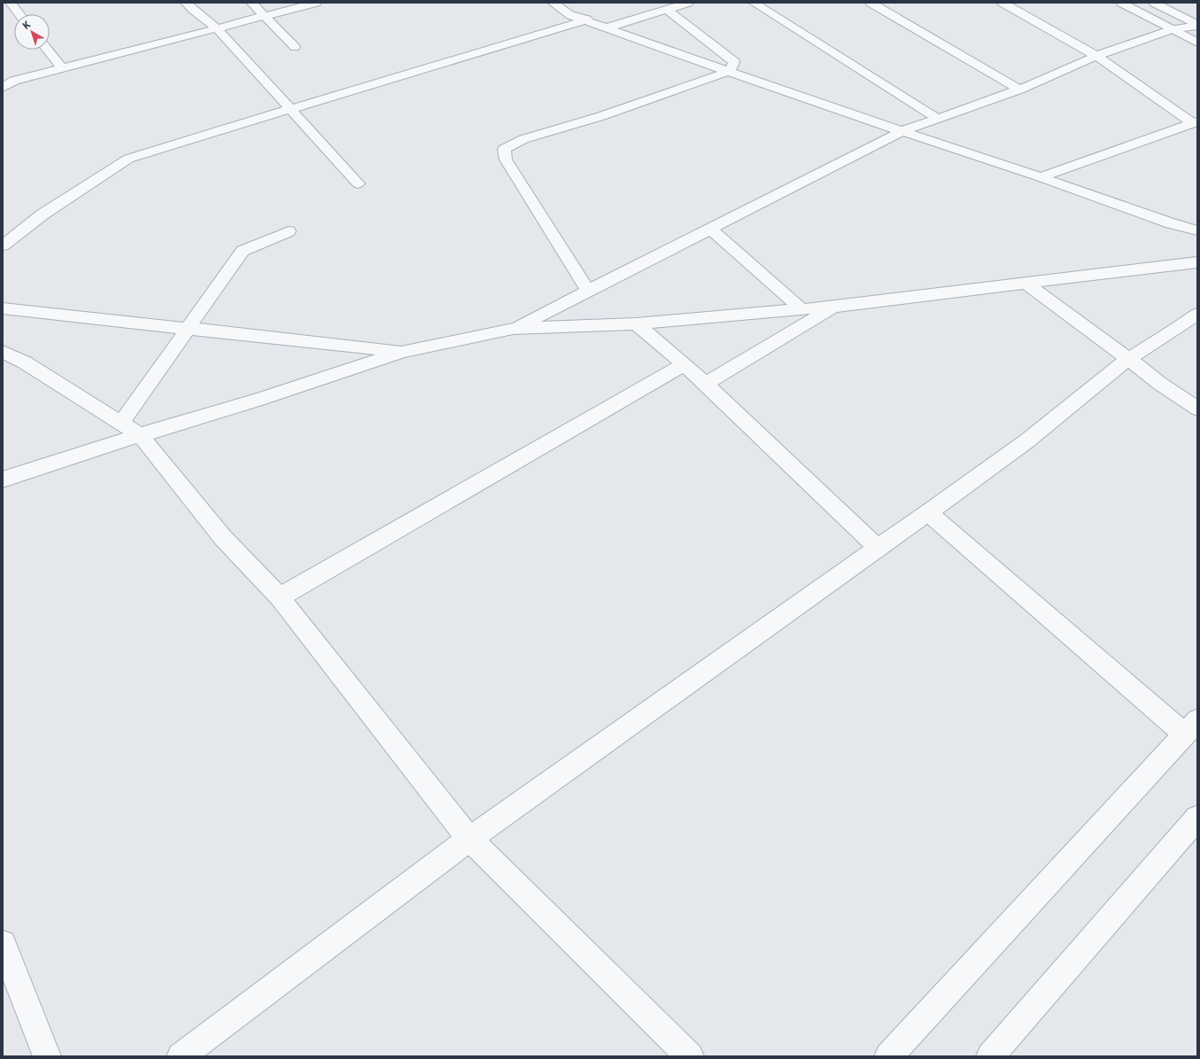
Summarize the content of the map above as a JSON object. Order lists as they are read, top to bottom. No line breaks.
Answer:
{"north":"top left"}
